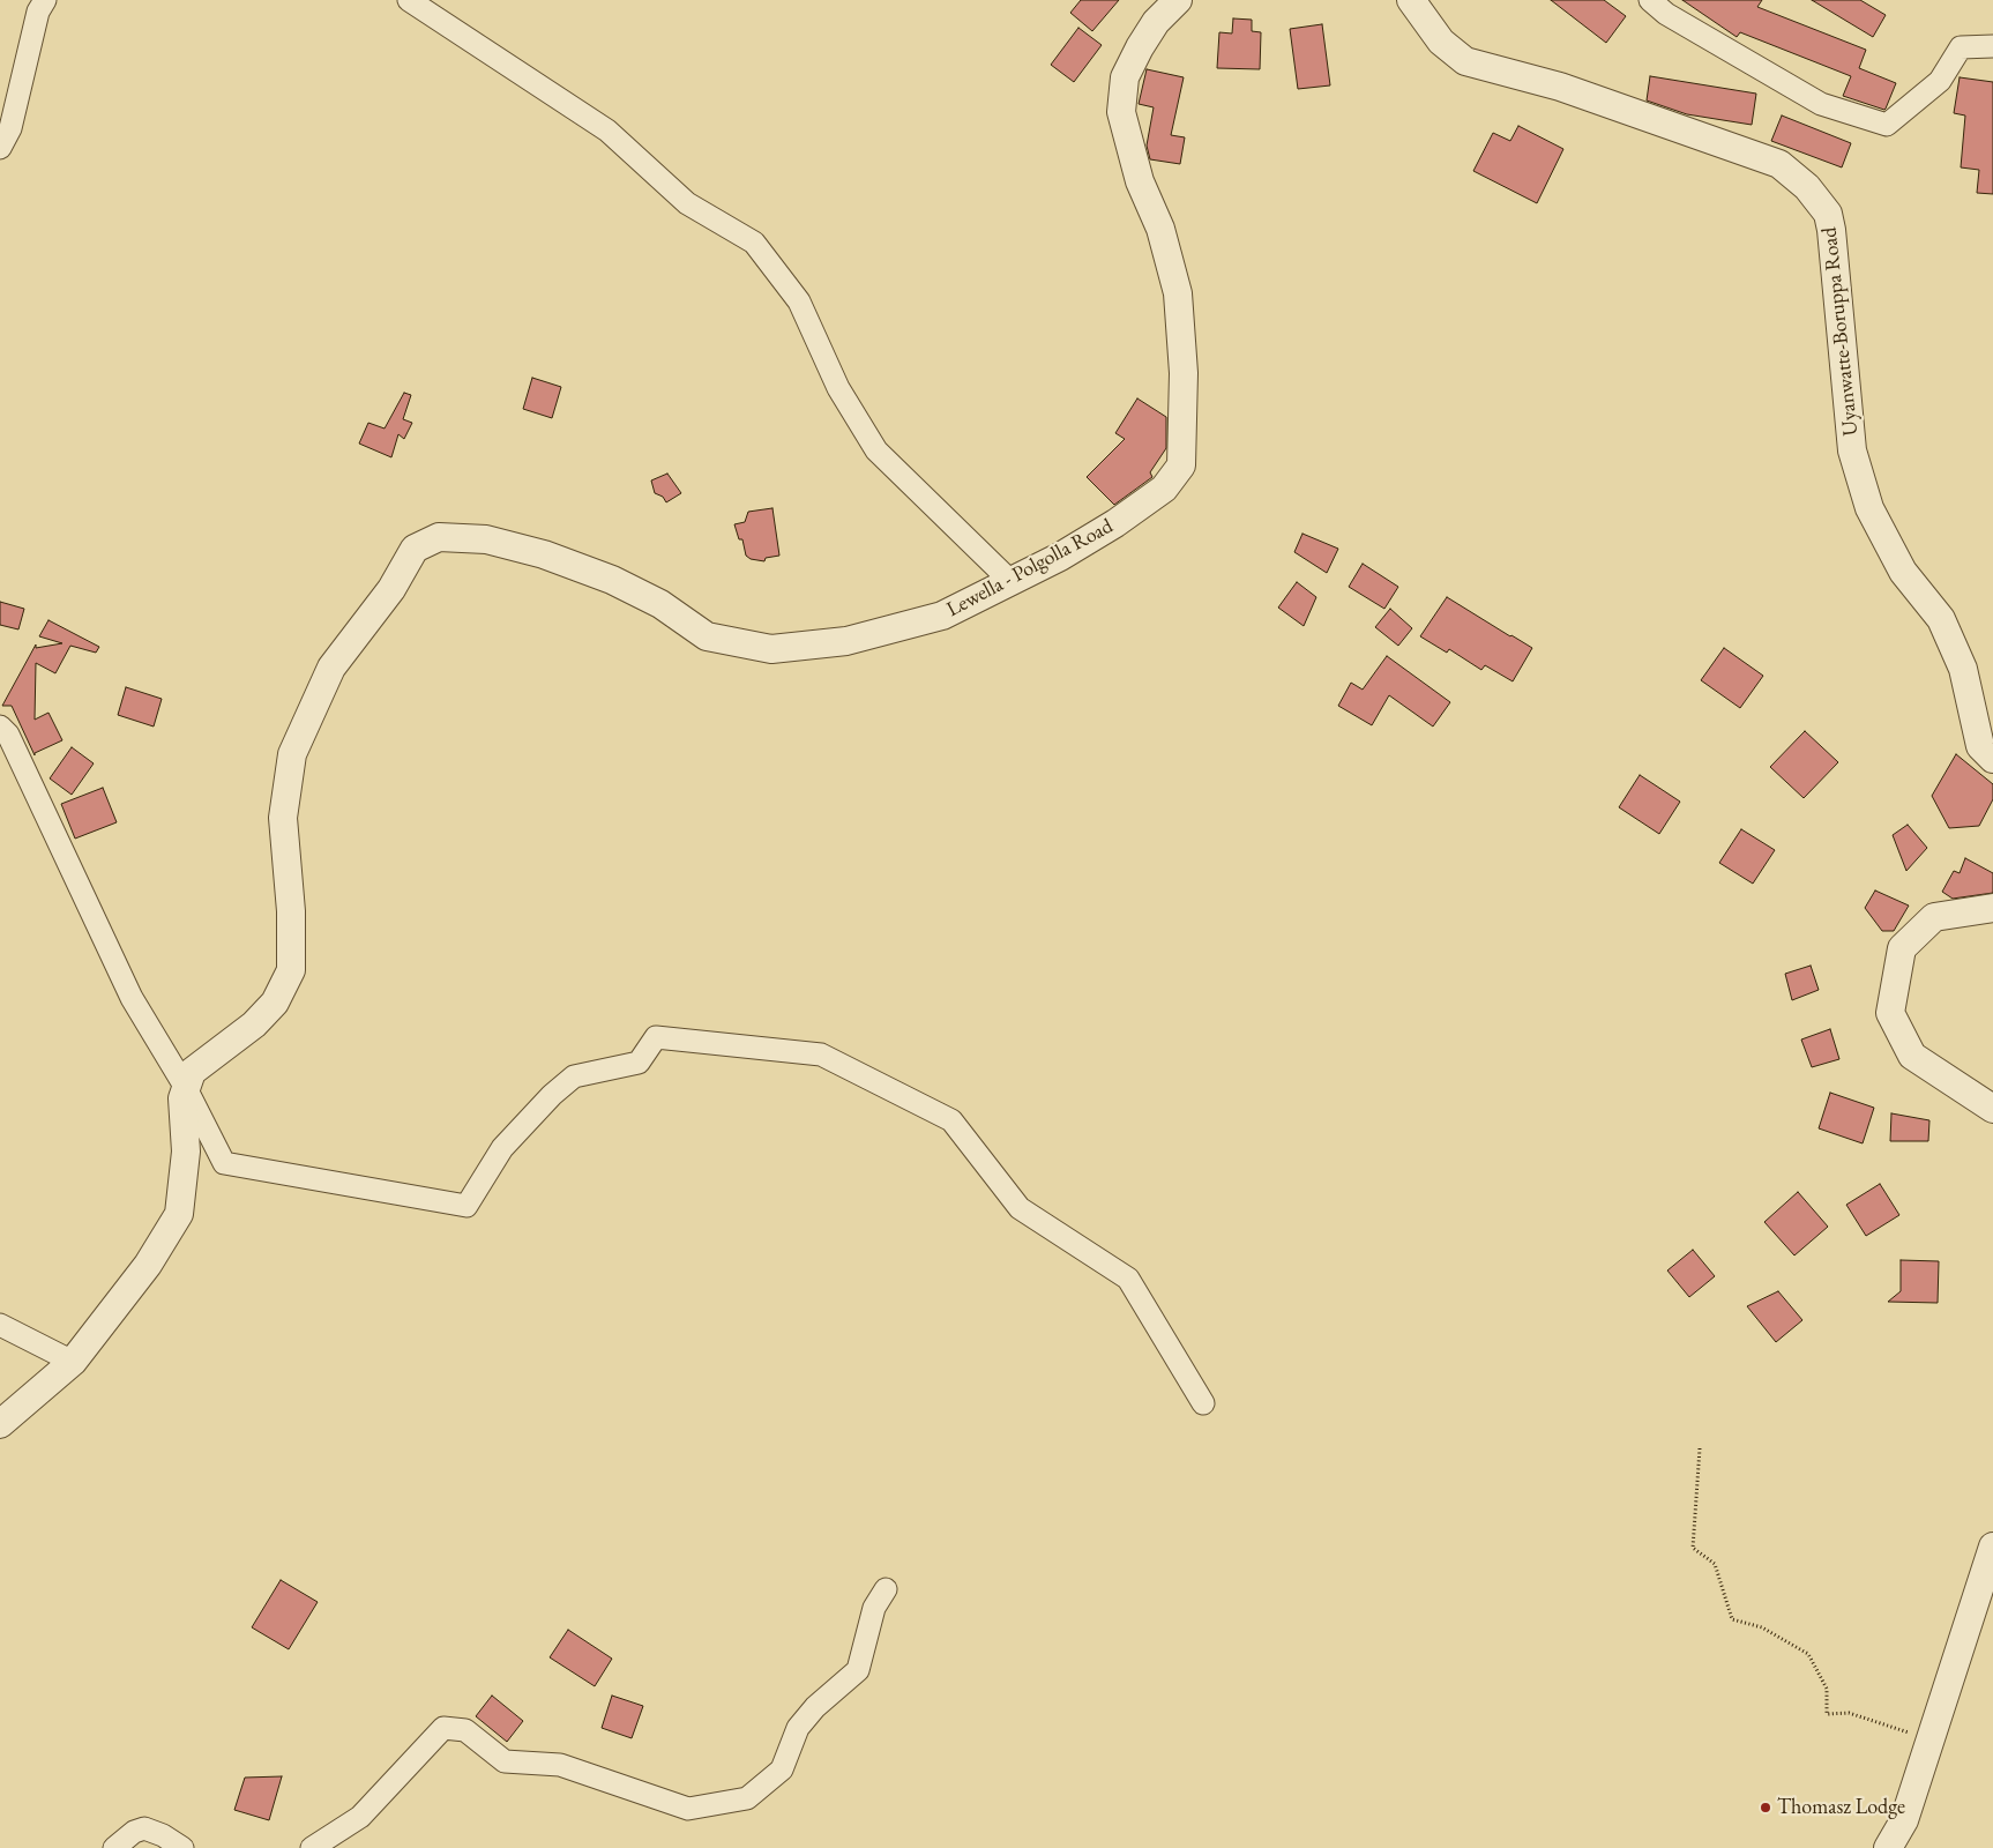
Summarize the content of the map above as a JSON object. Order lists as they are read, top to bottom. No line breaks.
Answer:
{"streets":{"street":["Uyanwatte-Boruppa Road","Lewella - Polgolla Road"]},"places":["Thomasz Lodge"]}
